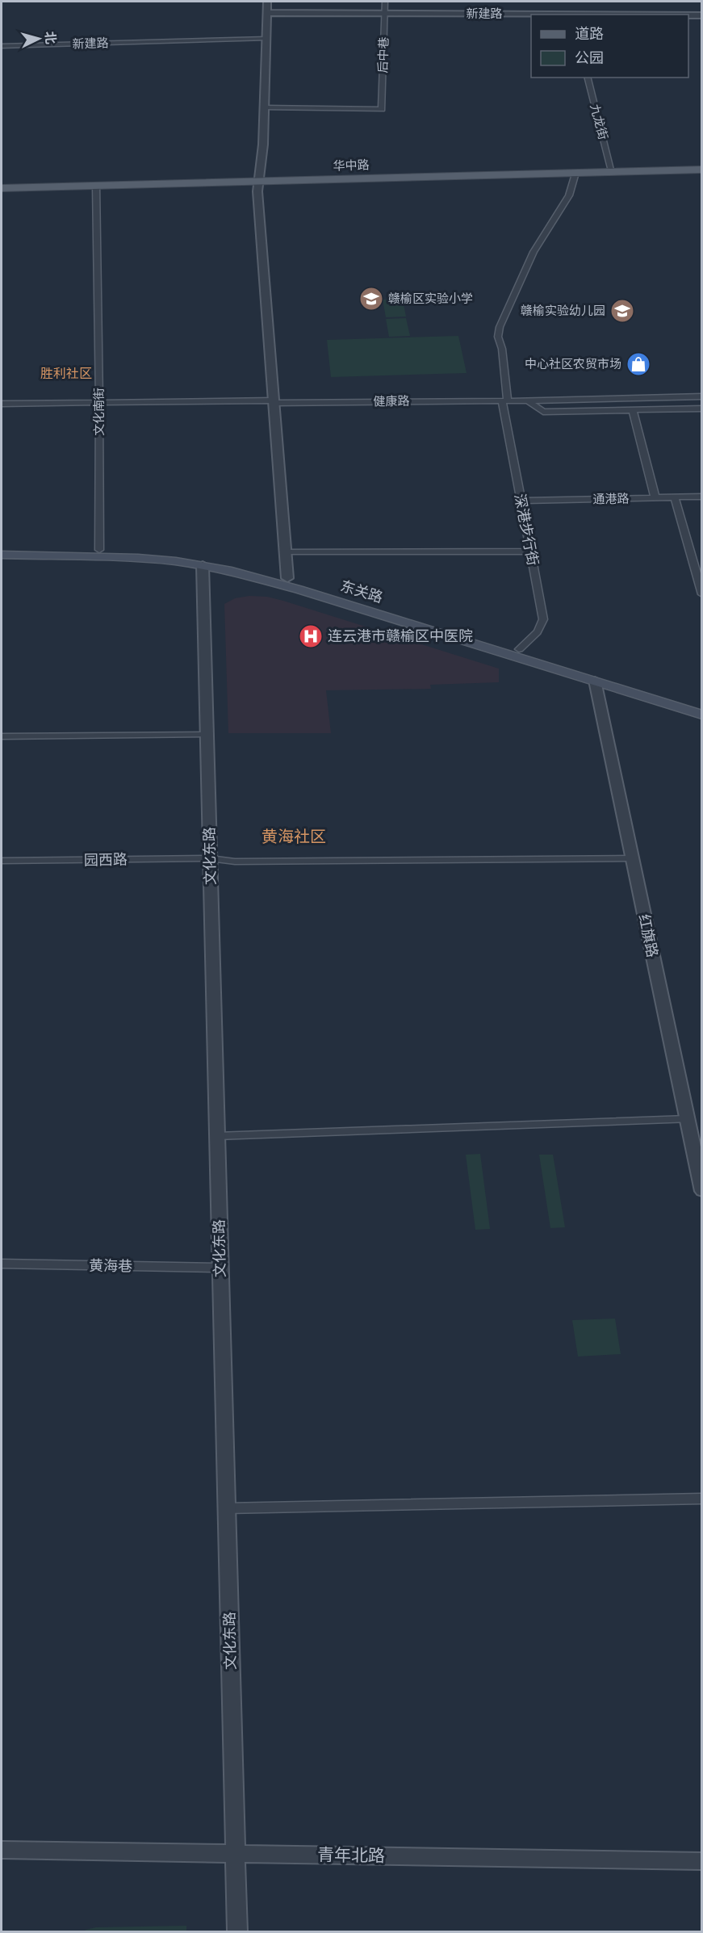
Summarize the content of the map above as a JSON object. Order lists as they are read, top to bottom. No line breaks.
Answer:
{"streets":{"main road":["华中路","东关路"],"street":["新建路","后中巷","九龙街","健康路","文化南街","通港路","深港步行街","文化东路","园西路","红旗路","黄海巷","青年北路"]},"crossings":[["新建路","后中巷"],["九龙街","华中路"],["华中路","文化南街"],["华中路","深港步行街"],["健康路","文化南街"],["健康路","深港步行街"],["文化南街","东关路"],["通港路","深港步行街"],["深港步行街","东关路"],["东关路","文化东路"],["东关路","红旗路"],["文化东路","园西路"],["文化东路","黄海巷"],["文化东路","青年北路"],["园西路","红旗路"]],"districts":["胜利社区","黄海社区"],"places":{"school or university":["赣榆区实验小学","赣榆实验幼儿园"],"shop":["中心社区农贸市场"],"hospital":["连云港市赣榆区中医院"]},"legend":["道路","公园"],"north":"right"}
